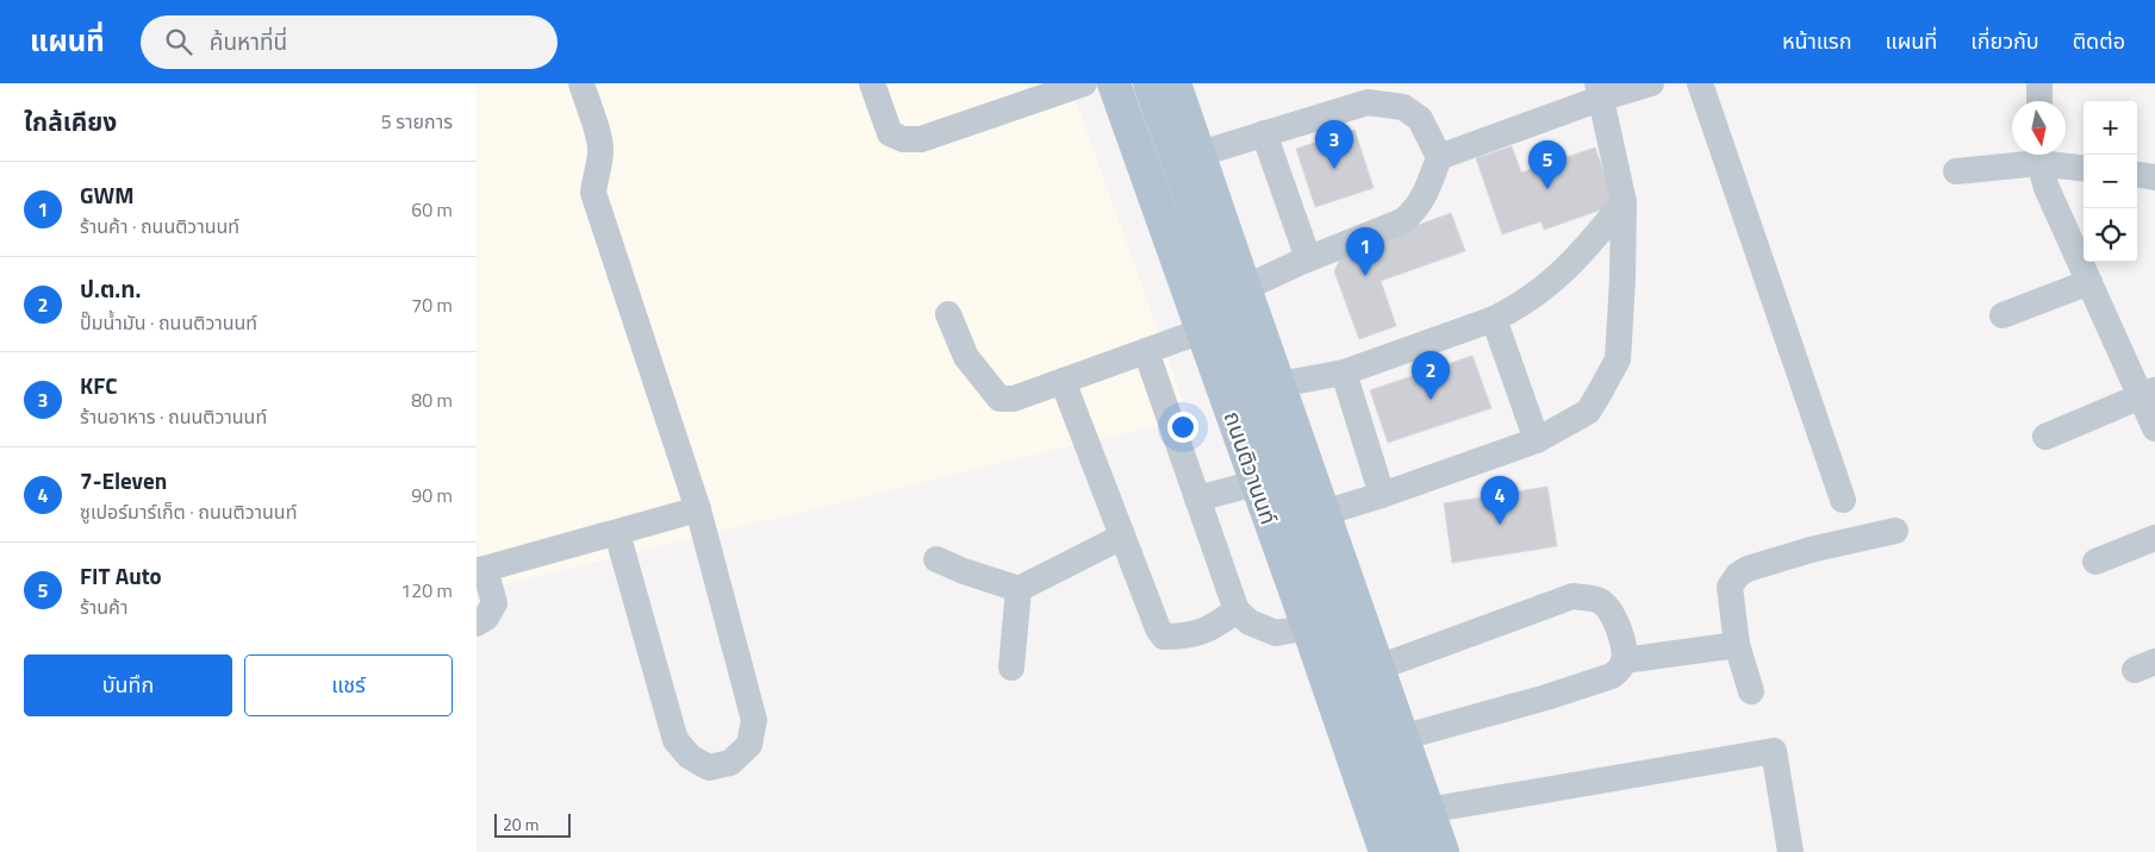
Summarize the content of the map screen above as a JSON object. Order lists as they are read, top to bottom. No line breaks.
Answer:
{"streets":{"main road":["ถนนติวานนท์"]},"scale_bar":"20 m","north":"bottom","page":{"header":"แผนที่","search":"ค้นหาที่นี่","nav":["หน้าแรก","แผนที่","เกี่ยวกับ","ติดต่อ"],"heading":["ใกล้เคียง","5 รายการ"],"map_buttons":["+","−"],"pins":["3","5","1","2","4"],"list":[{"mark":"1","name":"GWM","note":"ร้านค้า · ถนนติวานนท์","value":"60 m"},{"mark":"2","name":"ป.ต.ท.","note":"ปั๊มน้ำมัน · ถนนติวานนท์","value":"70 m"},{"mark":"3","name":"KFC","note":"ร้านอาหาร · ถนนติวานนท์","value":"80 m"},{"mark":"4","name":"7-Eleven","note":"ซูเปอร์มาร์เก็ต · ถนนติวานนท์","value":"90 m"},{"mark":"5","name":"FIT Auto","note":"ร้านค้า","value":"120 m"}],"buttons":["บันทึก","แชร์"],"scale":"20 m"}}
